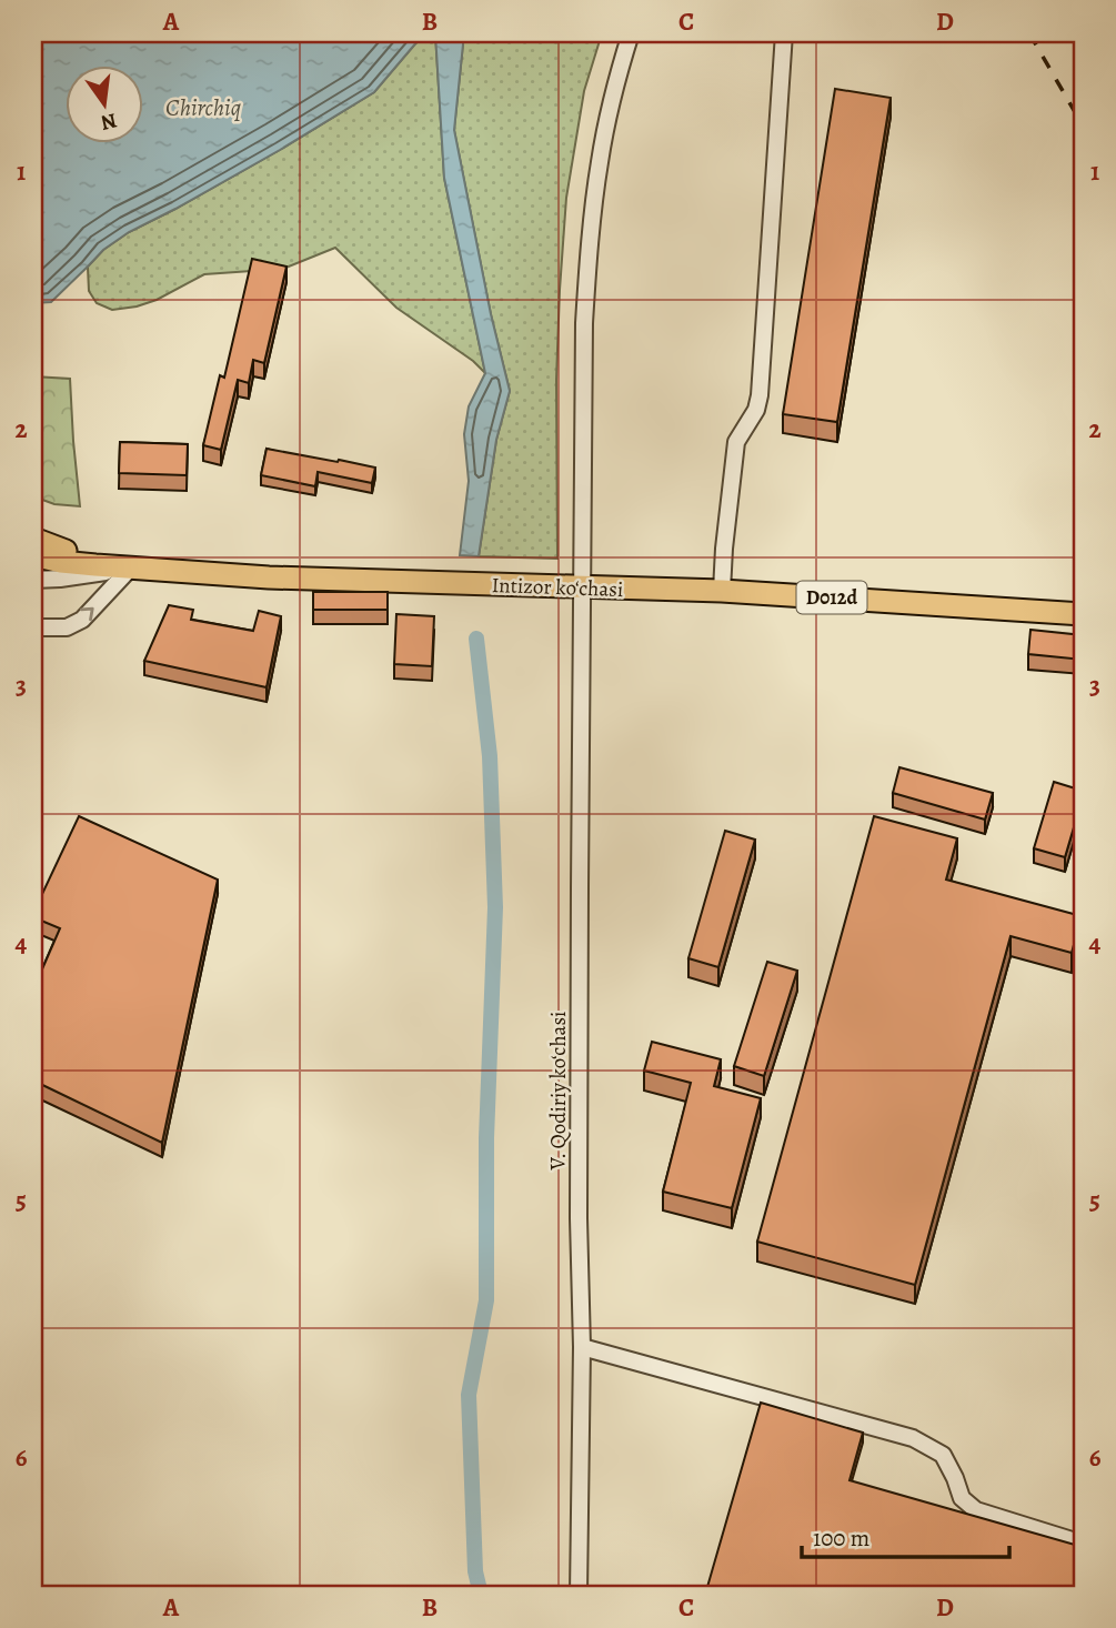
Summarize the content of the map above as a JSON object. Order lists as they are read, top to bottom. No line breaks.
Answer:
{"streets":{"main road":["Intizor ko‘chasi","D012d"],"street":["V. Qodiriy ko‘chasi"]},"crossings":[["Intizor ko‘chasi","D012d"],["Intizor ko‘chasi","V. Qodiriy ko‘chasi"]],"water":["Chirchiq"],"scale_bar":"100 m","north":"bottom","grid":{"columns":["A","B","C","D"],"rows":["1","2","3","4","5","6"]}}
